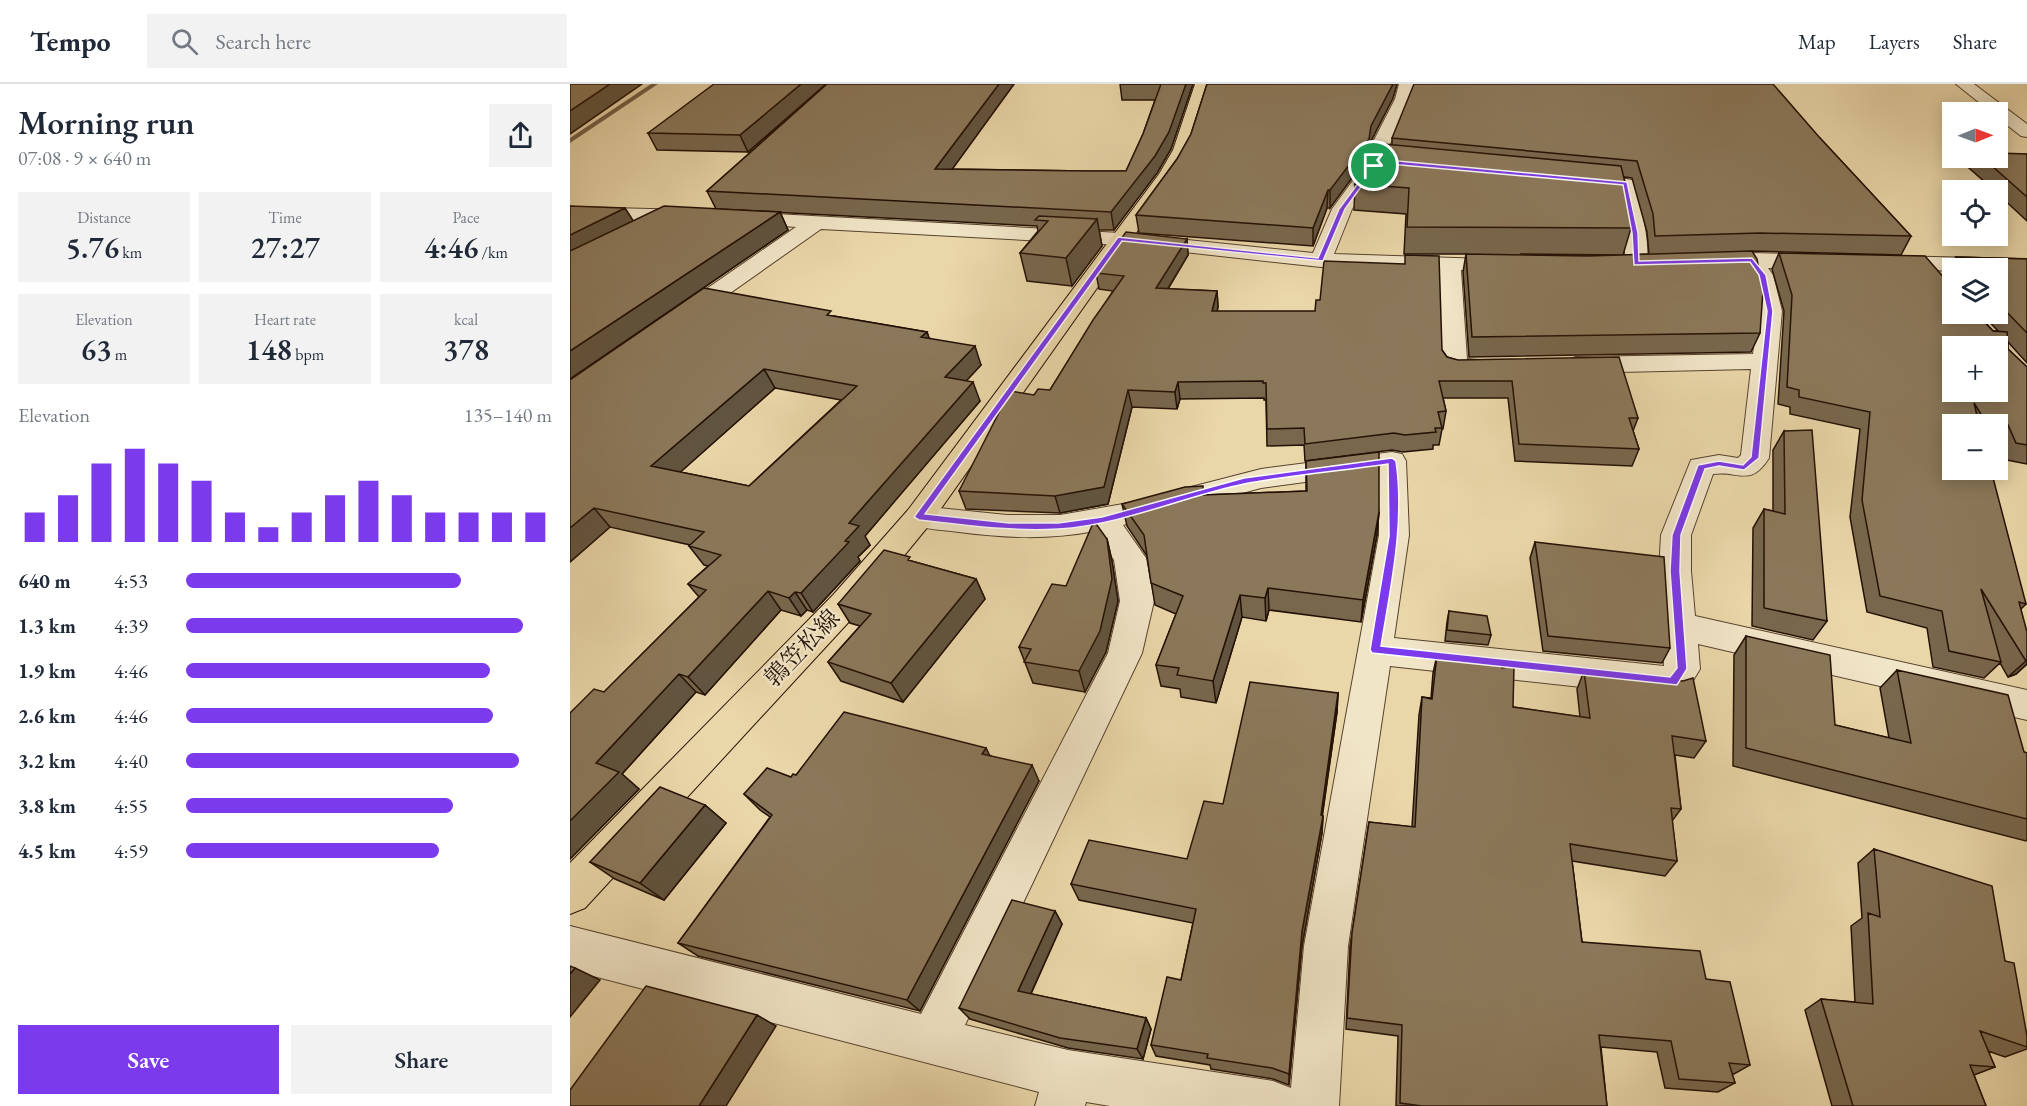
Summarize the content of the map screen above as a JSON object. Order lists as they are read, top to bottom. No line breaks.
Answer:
{"streets":{"main road":["鶉笠松線"]},"north":"right","page":{"header":"Tempo","search":"Search here","nav":["Map","Layers","Share"],"heading":["Morning run","07:08 · 9 × 640 m"],"map_buttons":["+","−"],"stats":[["Distance","5.76 km"],["Time","27:27"],["Pace","4:46 /km"],["Elevation","63 m"],["Heart rate","148 bpm"],["kcal","378"]],"chart":["Elevation","135–140 m"],"list":[{"name":"640 m","note":"4:53"},{"name":"1.3 km","note":"4:39"},{"name":"1.9 km","note":"4:46"},{"name":"2.6 km","note":"4:46"},{"name":"3.2 km","note":"4:40"},{"name":"3.8 km","note":"4:55"},{"name":"4.5 km","note":"4:59"}],"buttons":["Save","Share"]}}
